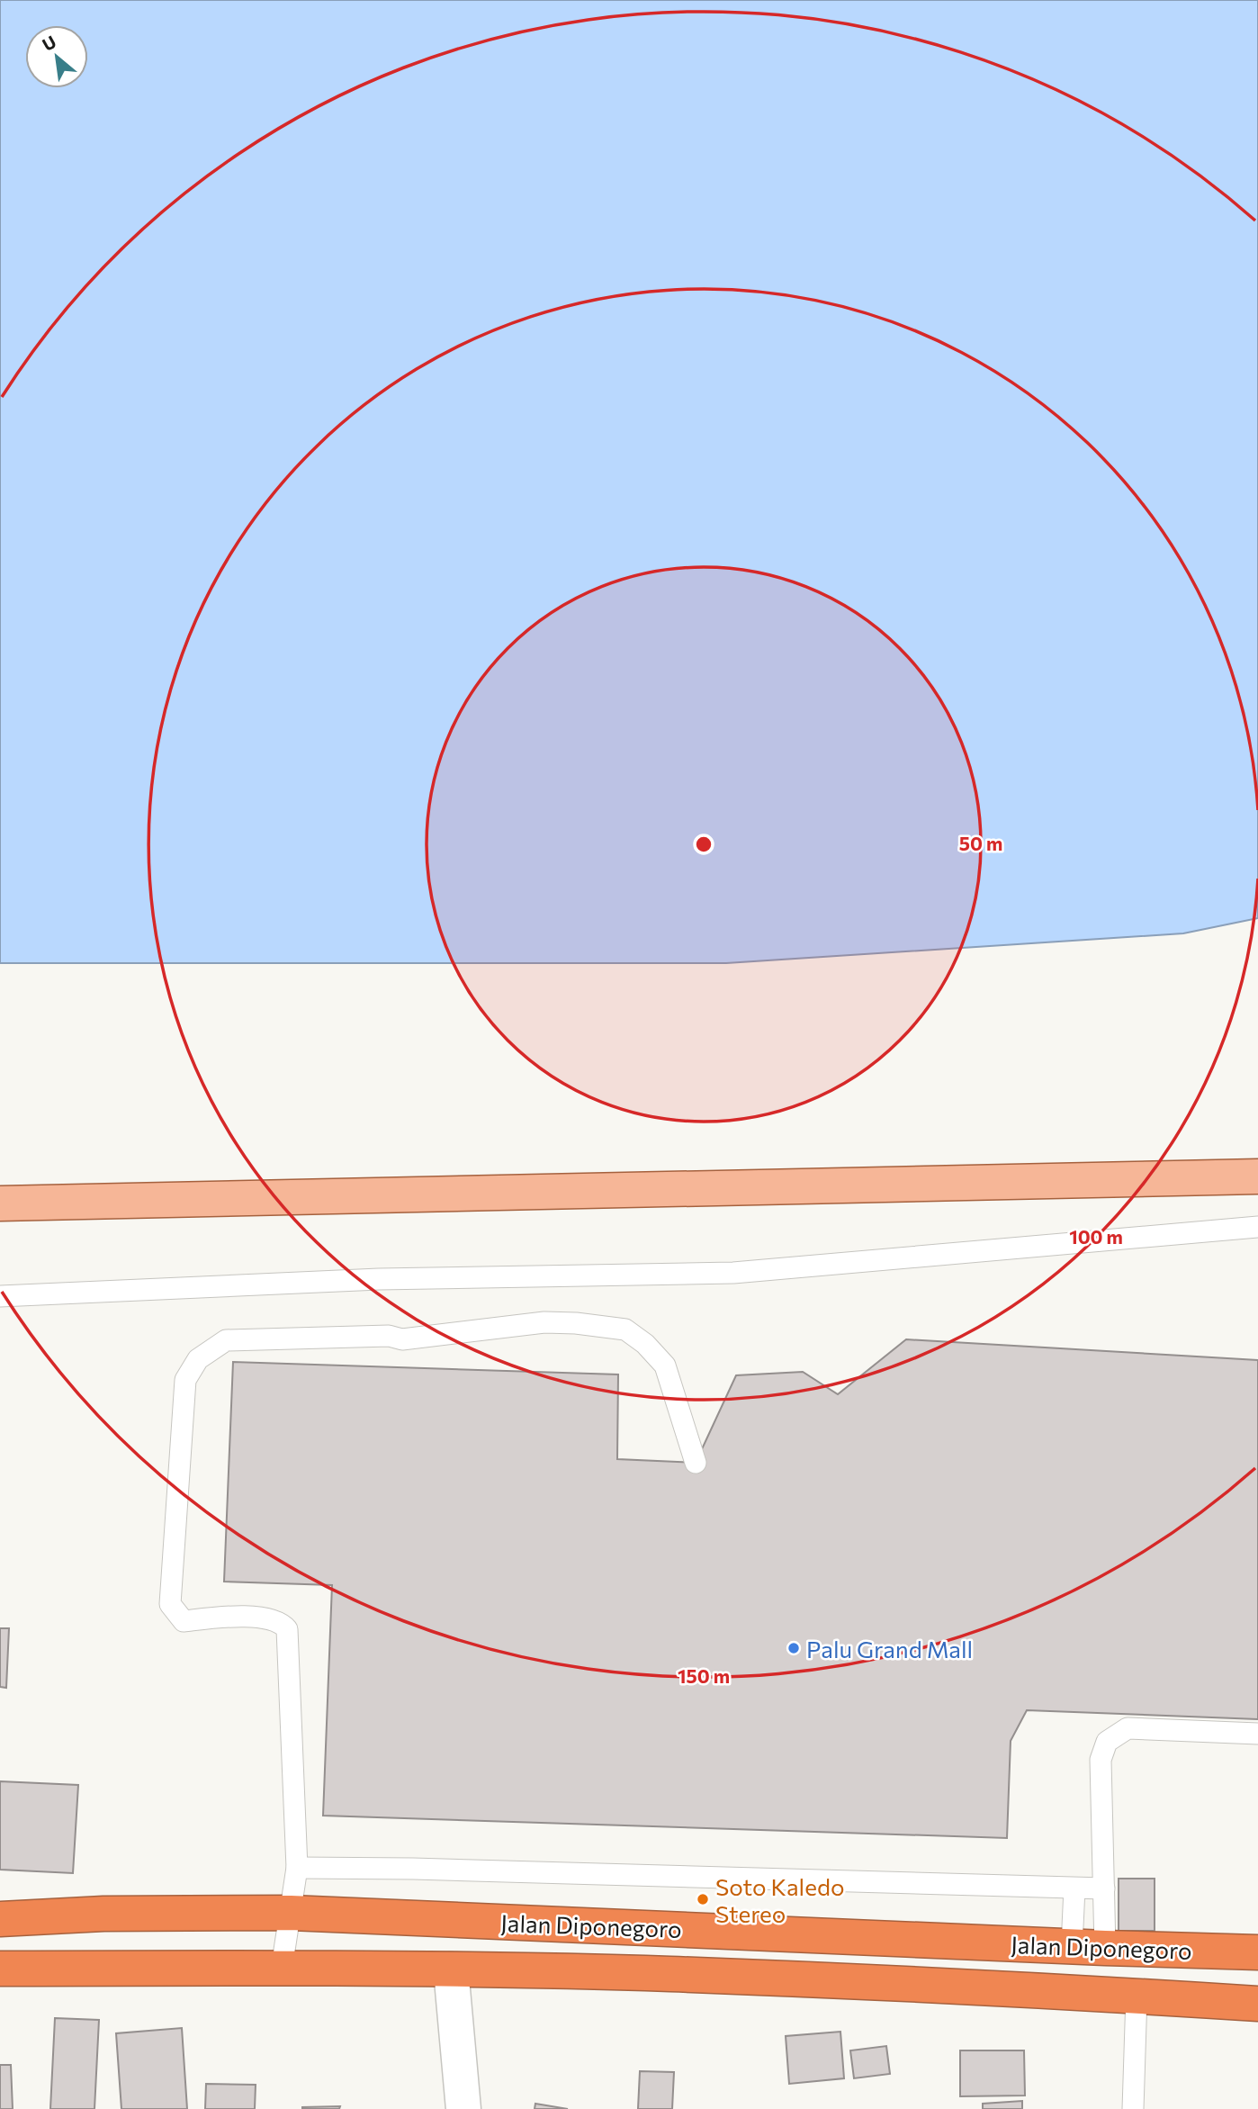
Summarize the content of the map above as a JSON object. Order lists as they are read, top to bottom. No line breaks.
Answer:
{"streets":{"highway":["Jalan Diponegoro"]},"places":["Palu Grand Mall","Soto Kaledo Stereo"],"north":"top left","rings":["50 m","100 m","150 m"]}
